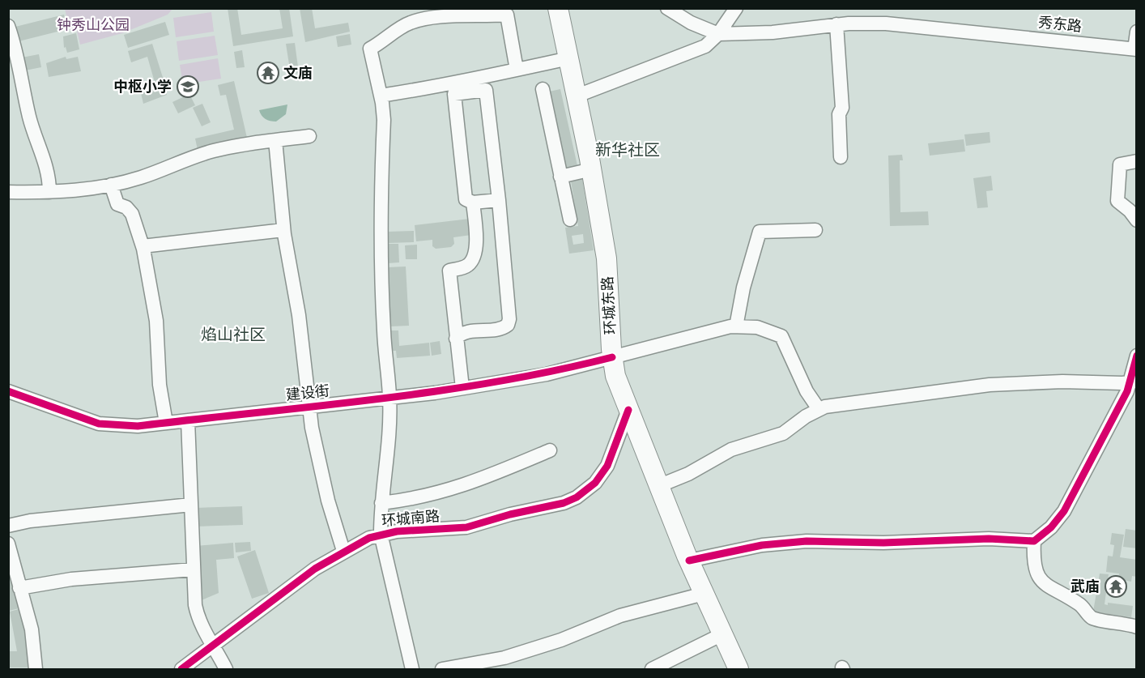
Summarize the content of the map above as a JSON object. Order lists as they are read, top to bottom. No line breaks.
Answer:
{"streets":{"highway":["环城东路"],"street":["秀东路","建设街","环城南路"]},"crossings":[["环城东路","建设街"],["环城东路","环城南路"]],"districts":["新华社区","焰山社区"],"parks":["钟秀山公园"],"places":{"temple":["文庙","武庙"],"school or university":["中枢小学"]}}
